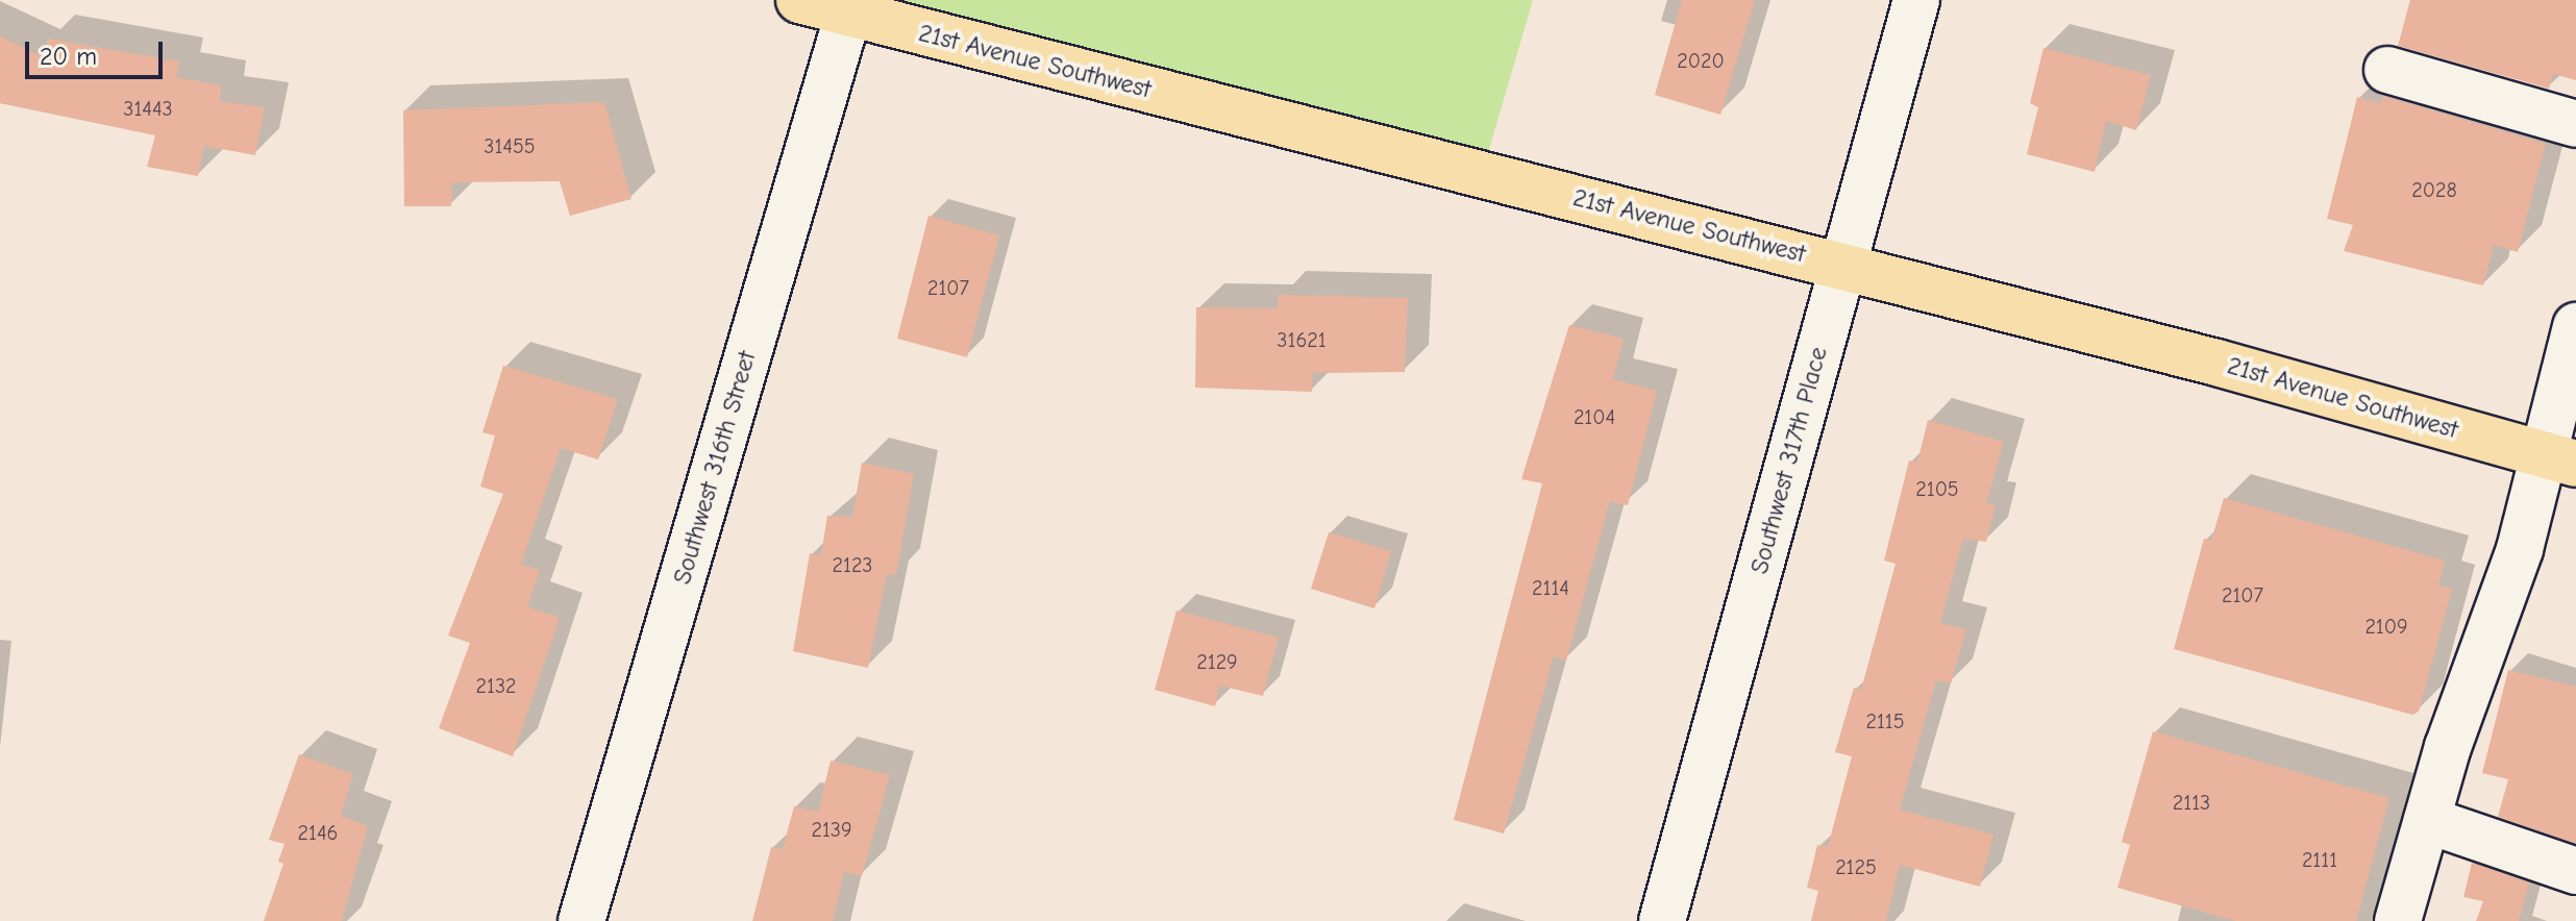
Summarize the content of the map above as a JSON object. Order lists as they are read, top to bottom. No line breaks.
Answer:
{"streets":{"main road":["21st Avenue Southwest"],"street":["Southwest 317th Place","Southwest 316th Street"]},"crossings":[["21st Avenue Southwest","Southwest 317th Place"],["21st Avenue Southwest","Southwest 316th Street"]],"house_numbers":["2020","31443","31455","2028","2107","31621","2104","2105","2123","2114","2107","2109","2129","2132","2115","2113","2139","2146","2111","2125"],"scale_bar":"20 m"}
